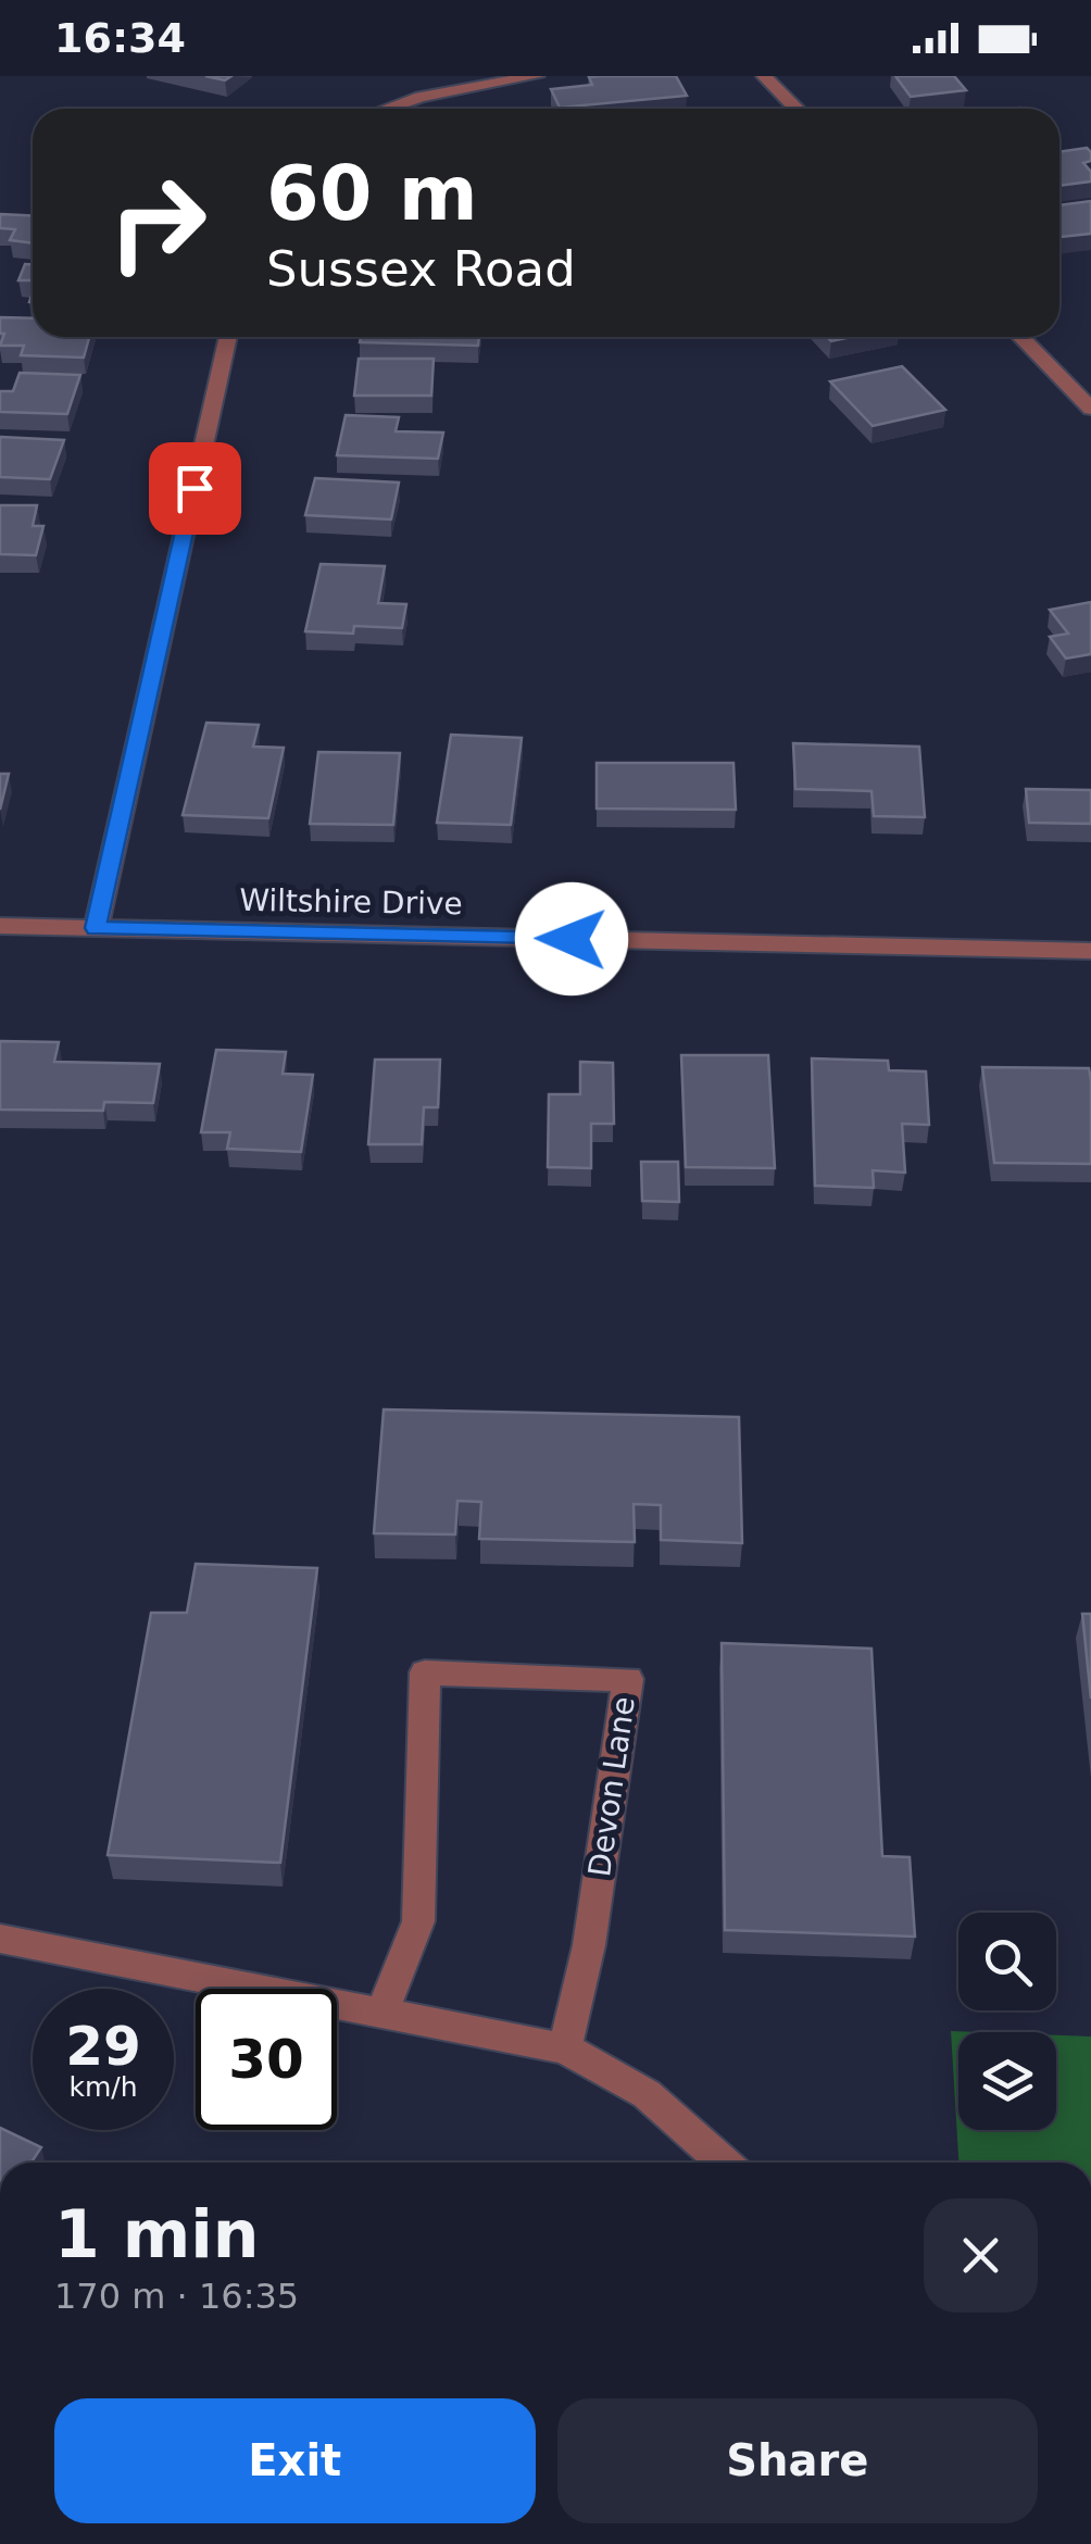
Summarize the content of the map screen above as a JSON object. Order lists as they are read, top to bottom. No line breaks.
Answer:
{"streets":{"street":["Wiltshire Drive","Devon Lane"]},"page":{"status":"16:34","turn":["60 m","Sussex Road"],"speed":"29 km/h","limit":"30","heading":["1 min","170 m · 16:35"],"buttons":["Exit","Share"]}}
